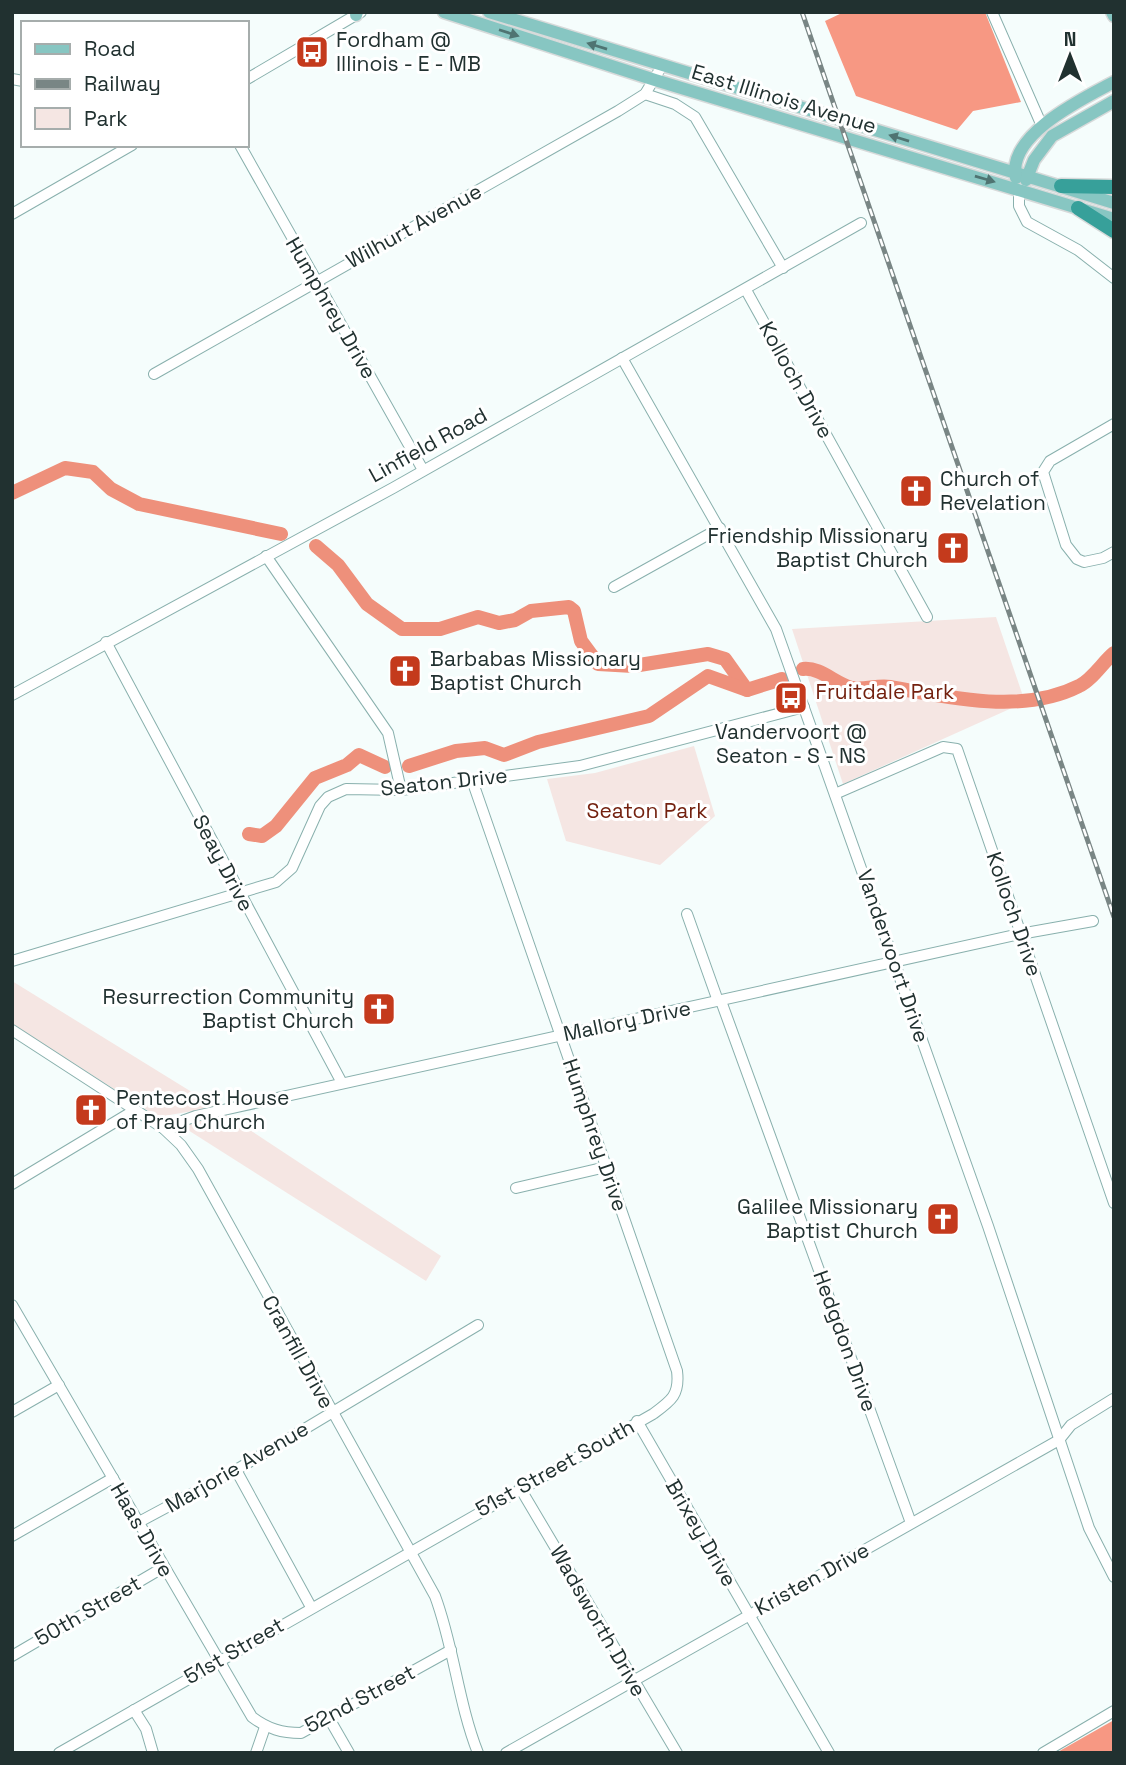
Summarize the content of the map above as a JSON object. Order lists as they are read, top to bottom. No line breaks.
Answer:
{"streets":{"main road":["East Illinois Avenue"],"street":["Wilhurt Avenue","Humphrey Drive","Kolloch Drive","Linfield Road","Seaton Drive","Seay Drive","Vandervoort Drive","Mallory Drive","Hedgdon Drive","Cranfill Drive","Marjorie Avenue","51st Street South","Haas Drive","Brixey Drive","Kristen Drive","50th Street","Wadsworth Drive","51st Street","52nd Street"]},"crossings":[["East Illinois Avenue","Wilhurt Avenue"],["Wilhurt Avenue","Humphrey Drive"],["Humphrey Drive","Linfield Road"],["Humphrey Drive","Seaton Drive"],["Humphrey Drive","Mallory Drive"],["Humphrey Drive","51st Street South"],["Kolloch Drive","Linfield Road"],["Kolloch Drive","Vandervoort Drive"],["Kolloch Drive","Mallory Drive"],["Linfield Road","Seay Drive"],["Linfield Road","Vandervoort Drive"],["Seaton Drive","Seay Drive"],["Seaton Drive","Vandervoort Drive"],["Seay Drive","Mallory Drive"],["Vandervoort Drive","Mallory Drive"],["Vandervoort Drive","Kristen Drive"],["Mallory Drive","Hedgdon Drive"],["Mallory Drive","Cranfill Drive"],["Hedgdon Drive","Kristen Drive"],["Cranfill Drive","Marjorie Avenue"],["Cranfill Drive","51st Street South"],["Cranfill Drive","51st Street"],["Cranfill Drive","52nd Street"],["Marjorie Avenue","Haas Drive"],["51st Street South","Brixey Drive"],["51st Street South","Wadsworth Drive"],["51st Street South","51st Street"],["Haas Drive","50th Street"],["Haas Drive","51st Street"],["Haas Drive","52nd Street"],["Brixey Drive","Kristen Drive"],["Kristen Drive","Wadsworth Drive"]],"parks":["Fruitdale Park","Seaton Park"],"places":{"bus stop":["Fordham @ Illinois - E - MB","Vandervoort @ Seaton - S - NS"],"church":["Church of Revelation","Friendship Missionary Baptist Church","Barbabas Missionary Baptist Church","Resurrection Community Baptist Church","Pentecost House of Pray Church","Galilee Missionary Baptist Church"]},"legend":["Road","Railway","Park"],"north":"top"}
